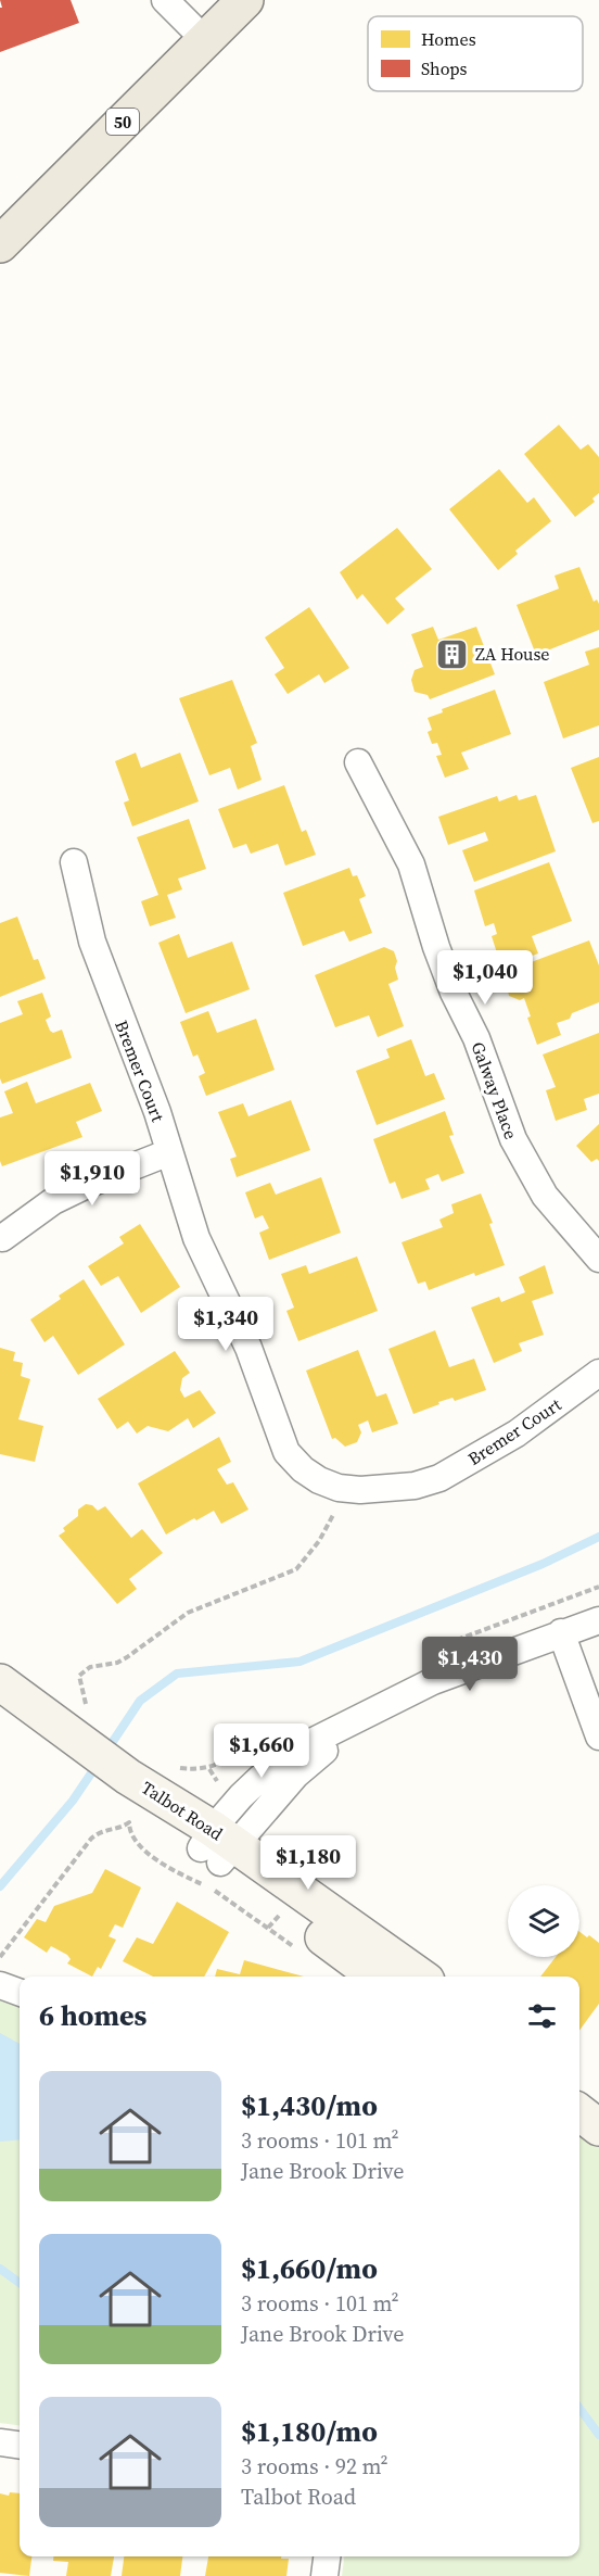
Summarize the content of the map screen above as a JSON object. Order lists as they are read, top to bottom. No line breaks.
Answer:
{"streets":{"main road":["50","Talbot Road"],"street":["Bremer Court","Galway Place"]},"places":{"building":["ZA House"]},"legend":["Homes","Shops"],"page":{"price":["$1,040","$1,910","$1,340","$1,430","$1,660","$1,180"],"heading":"6 homes","list":[{"name":"$1,430/mo","note":"3 rooms · 101 m² · Jane Brook Drive"},{"name":"$1,660/mo","note":"3 rooms · 101 m² · Jane Brook Drive"},{"name":"$1,180/mo","note":"3 rooms · 92 m² · Talbot Road"}]}}
